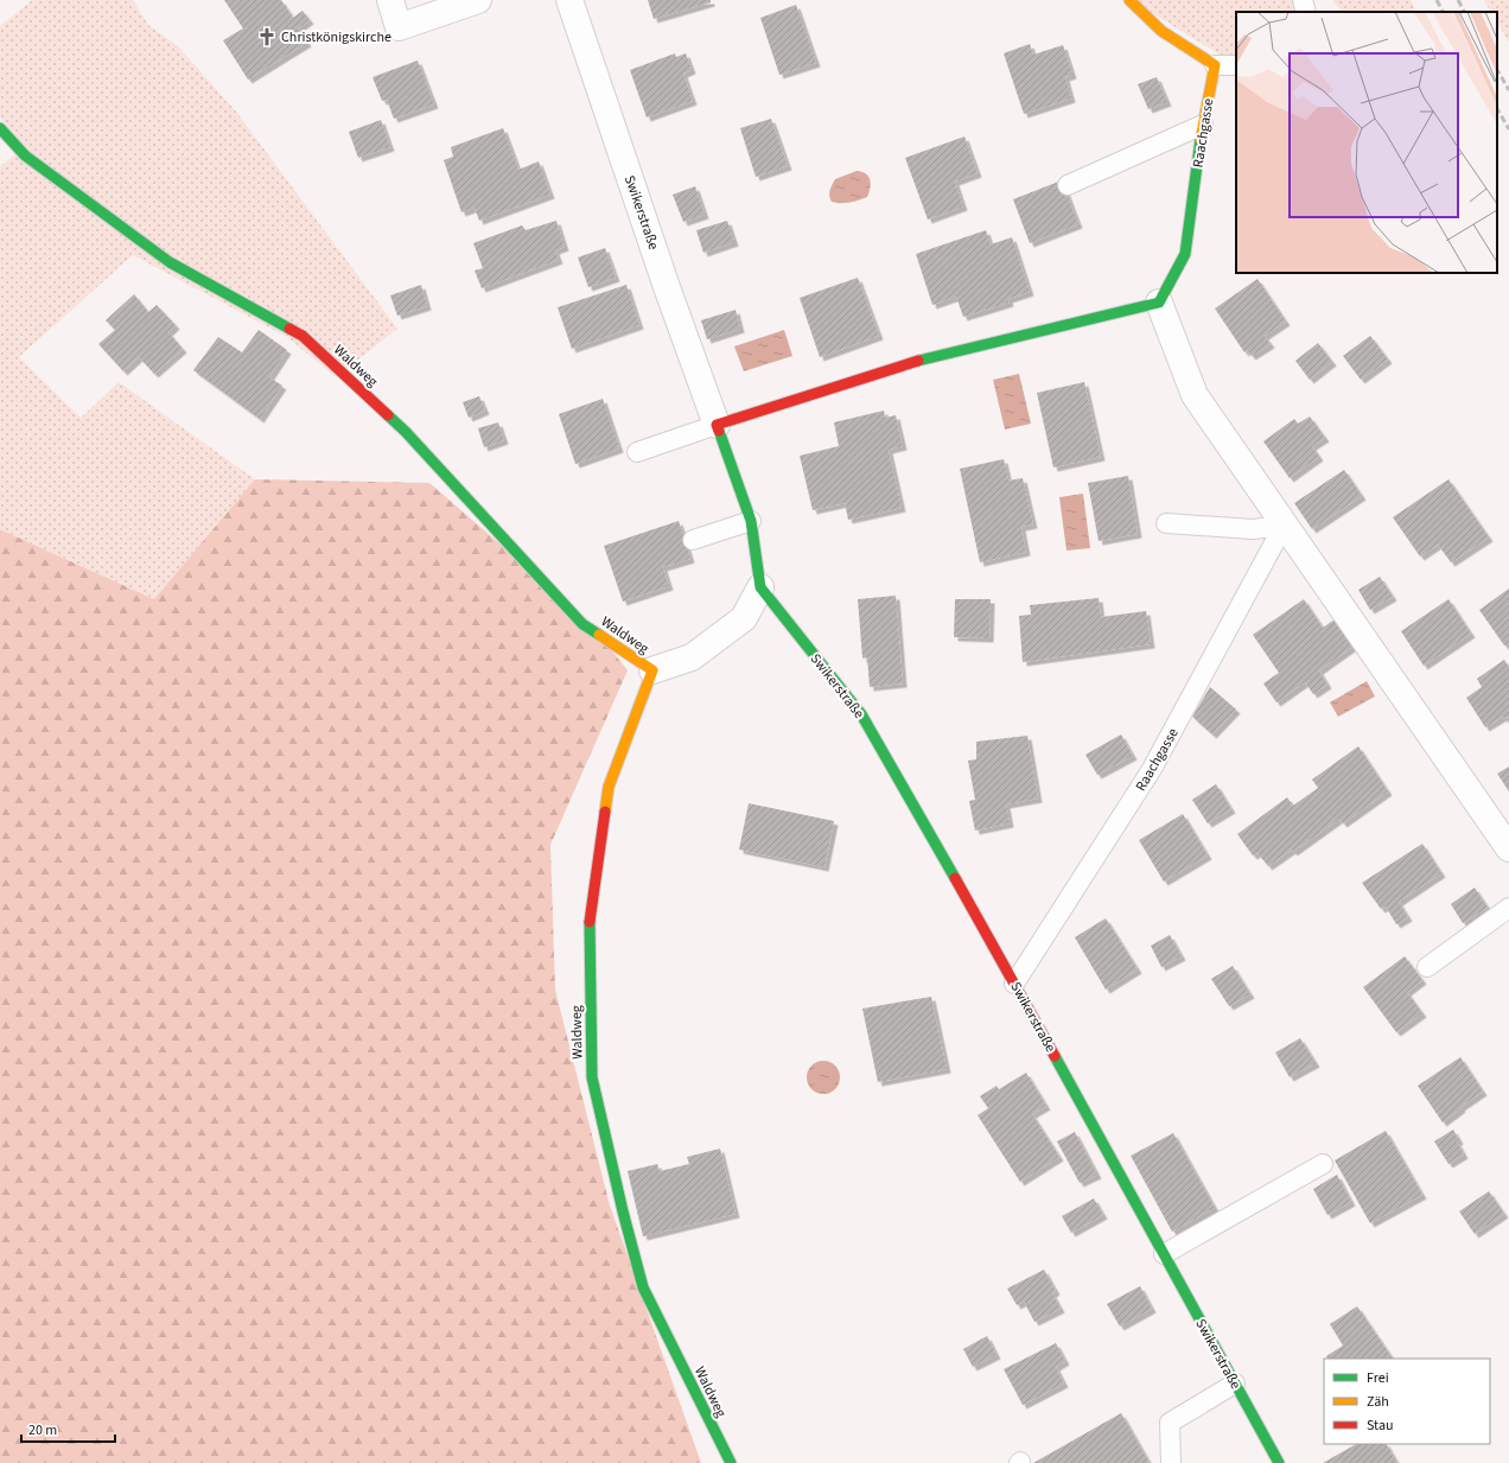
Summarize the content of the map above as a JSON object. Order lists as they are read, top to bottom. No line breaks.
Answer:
{"streets":{"street":["Raachgasse","Swikerstraße","Waldweg"]},"crossings":[["Raachgasse","Swikerstraße"]],"places":{"church":["Christkönigskirche"]},"legend":["Frei","Zäh","Stau"],"scale_bar":"20 m"}
